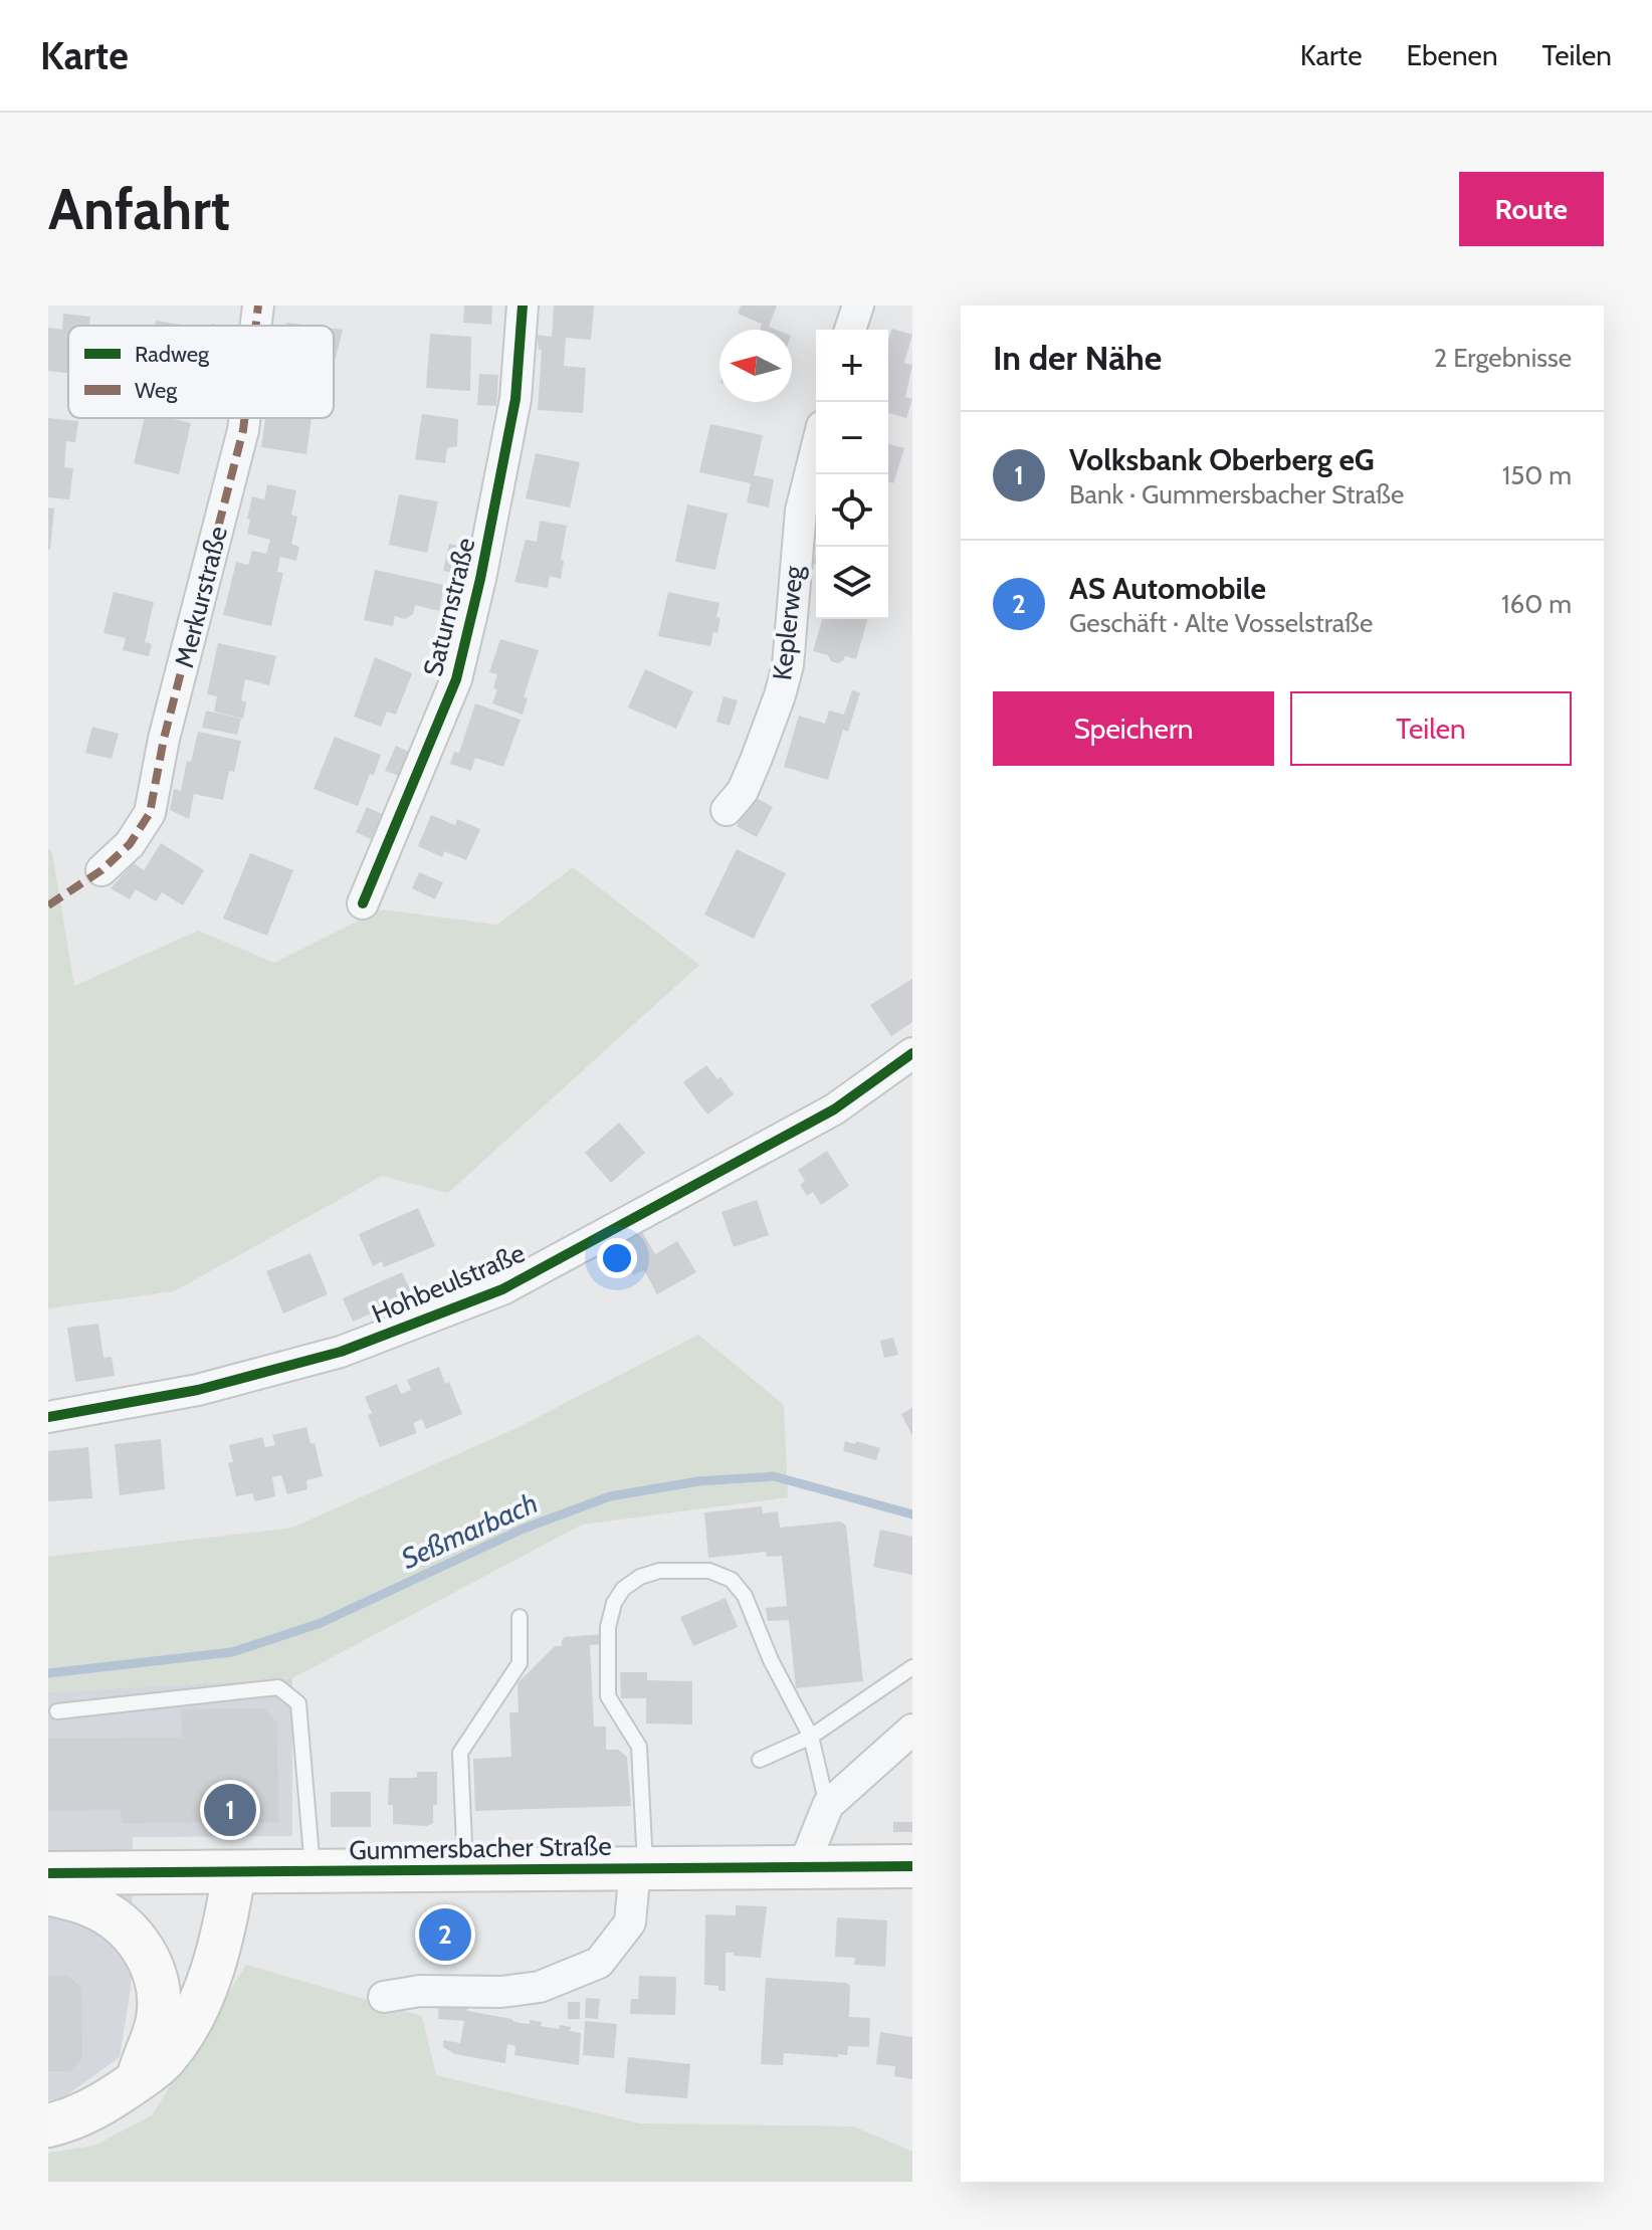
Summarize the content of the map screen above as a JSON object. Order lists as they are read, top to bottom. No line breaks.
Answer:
{"streets":{"main road":["Gummersbacher Straße"],"street":["Merkurstraße","Saturnstraße","Keplerweg","Hohbeulstraße"]},"water":["Seßmarbach"],"legend":["Radweg","Weg"],"north":"left","page":{"header":"Karte","nav":["Karte","Ebenen","Teilen"],"buttons":["Route",["Speichern","Teilen"]],"title":"Anfahrt","heading":["In der Nähe","2 Ergebnisse"],"map_buttons":["+","−"],"list":[{"mark":"1","name":"Volksbank Oberberg eG","note":"Bank · Gummersbacher Straße","value":"150 m"},{"mark":"2","name":"AS Automobile","note":"Geschäft · Alte Vosselstraße","value":"160 m"}],"pins":["1","2"]}}
